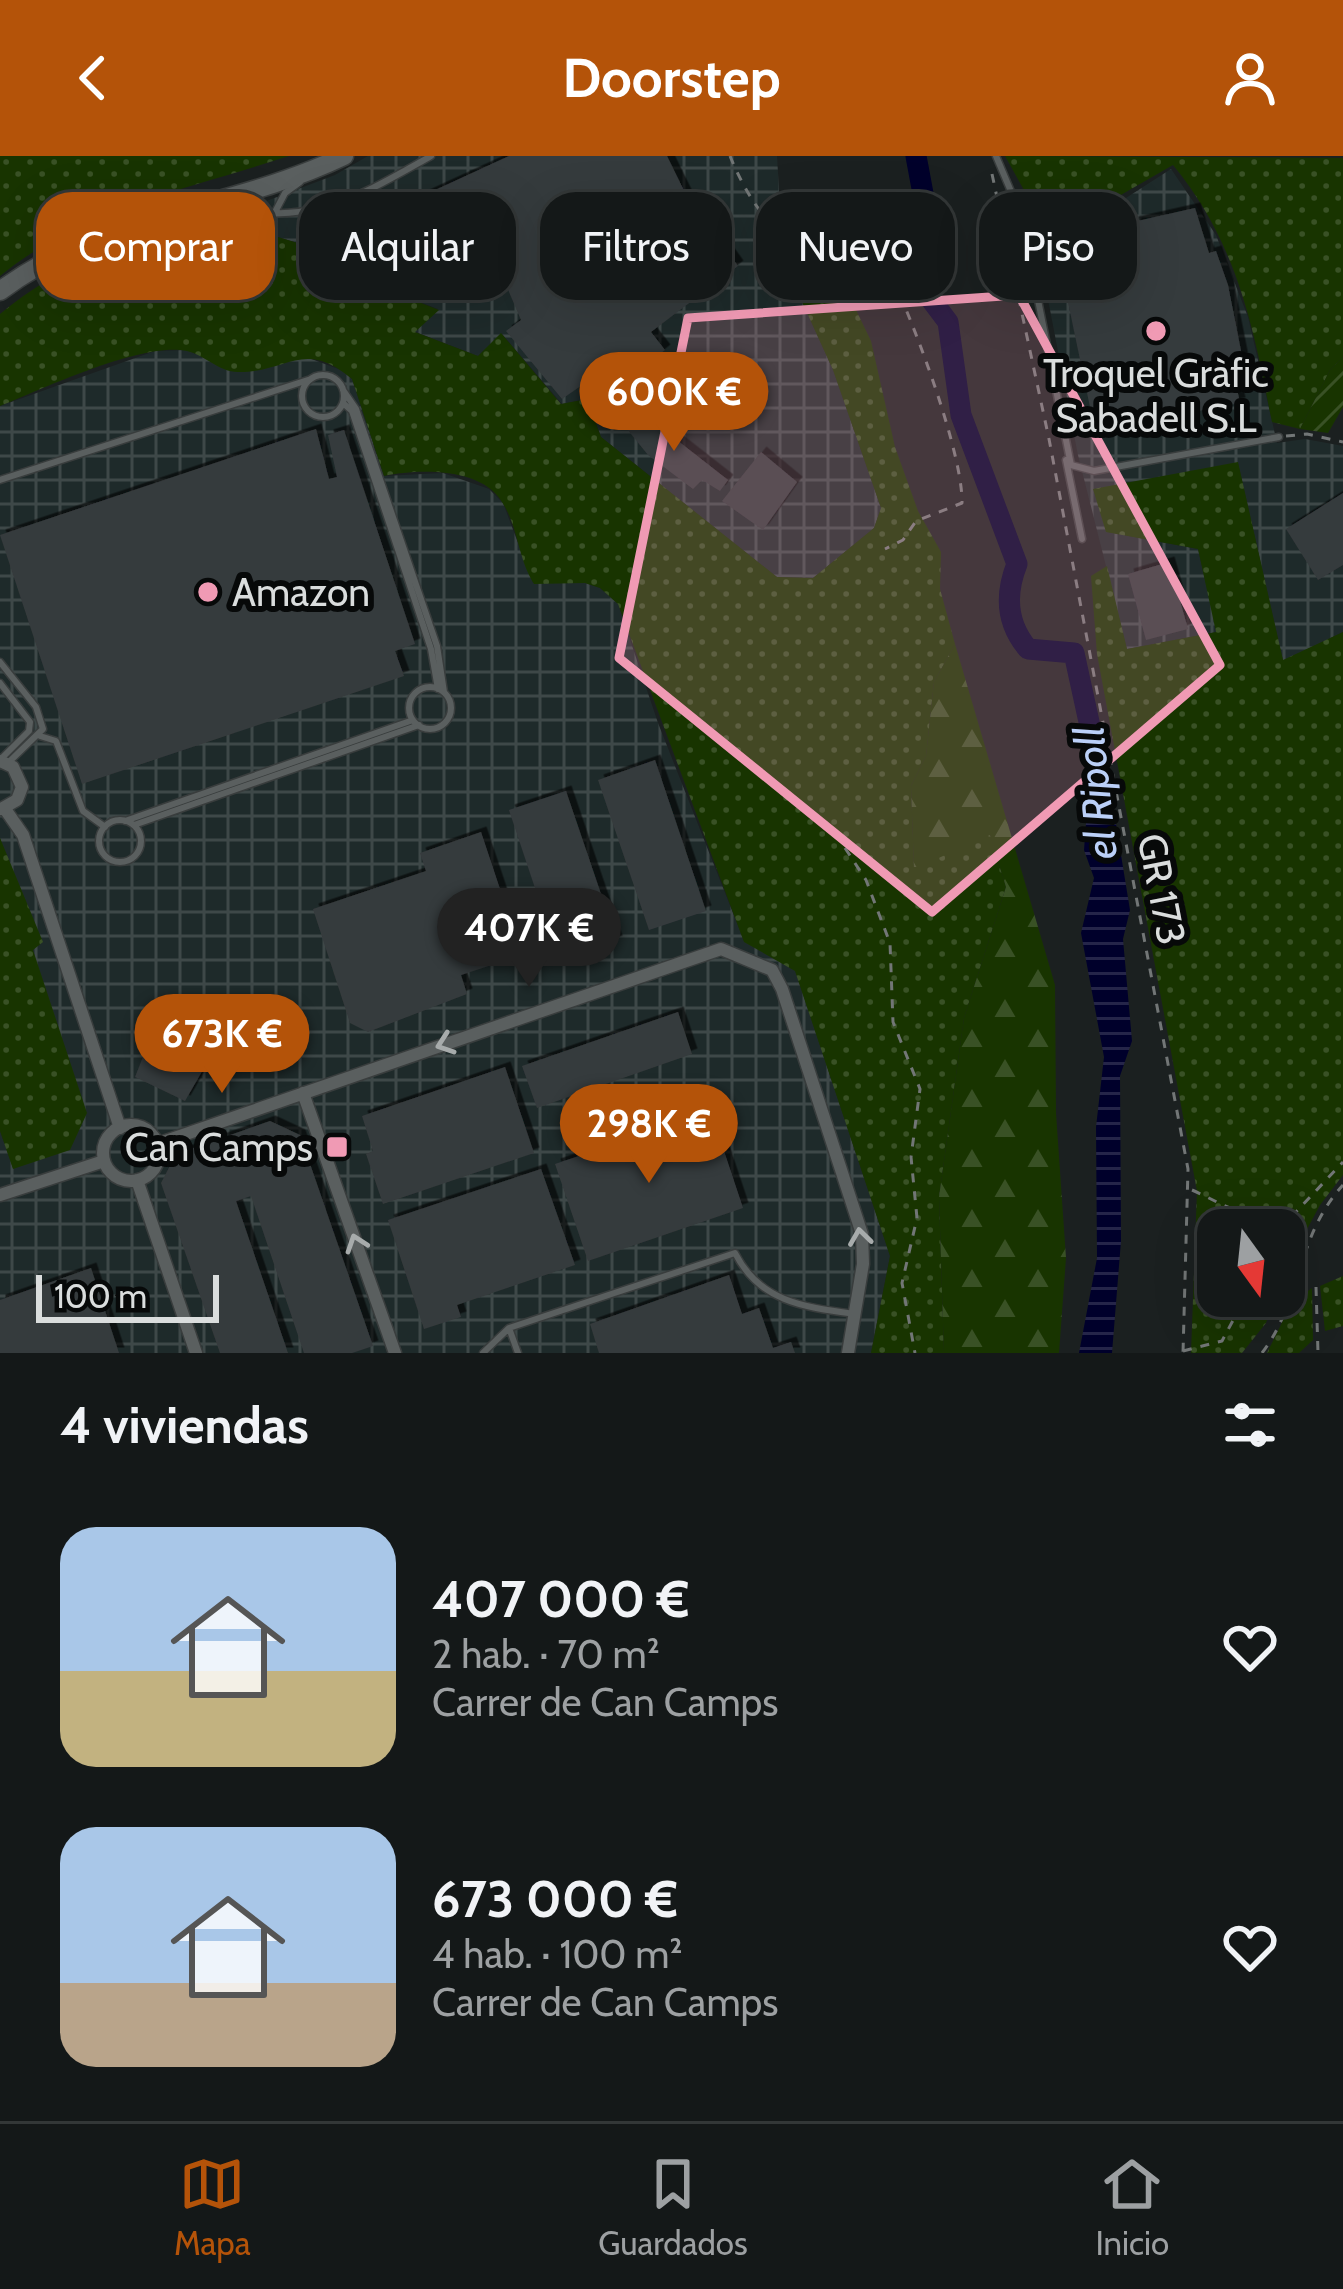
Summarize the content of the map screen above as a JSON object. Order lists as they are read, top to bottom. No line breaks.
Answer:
{"streets":{"path":["GR 173"]},"water":["el Ripoll"],"places":{"other":["Troquel Gràfic Sabadell S.L","Amazon"],"transit":["Can Camps"]},"scale_bar":"100 m","north":"bottom","page":{"header":"Doorstep","chip":["Comprar","Alquilar","Filtros","Nuevo","Piso"],"price":["600K €","407K €","673K €","298K €"],"scale":"100 m","heading":"4 viviendas","list":[{"name":"407 000 €","note":"2 hab. · 70 m² · Carrer de Can Camps"},{"name":"673 000 €","note":"4 hab. · 100 m² · Carrer de Can Camps"}],"tabs":["Mapa","Guardados","Inicio"]}}
